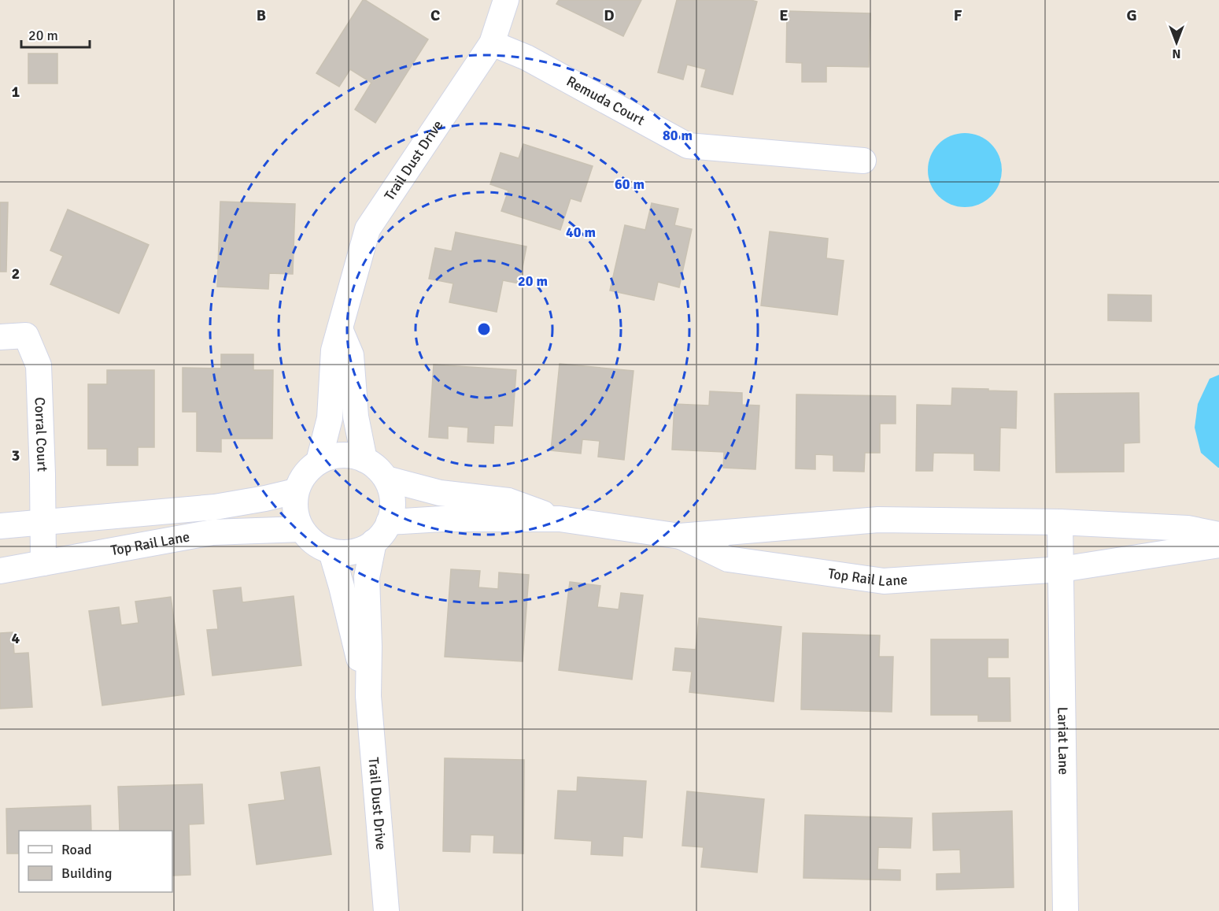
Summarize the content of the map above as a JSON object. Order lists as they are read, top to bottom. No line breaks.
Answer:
{"streets":{"street":["Remuda Court","Trail Dust Drive","Corral Court","Top Rail Lane","Lariat Lane"]},"crossings":[["Remuda Court","Trail Dust Drive"],["Trail Dust Drive","Top Rail Lane"],["Corral Court","Top Rail Lane"],["Top Rail Lane","Lariat Lane"]],"legend":["Road","Building"],"scale_bar":"20 m","north":"bottom","grid":{"columns":["B","C","D","E","F","G"],"rows":["1","2","3","4"]},"rings":["80 m","60 m","40 m","20 m"]}
